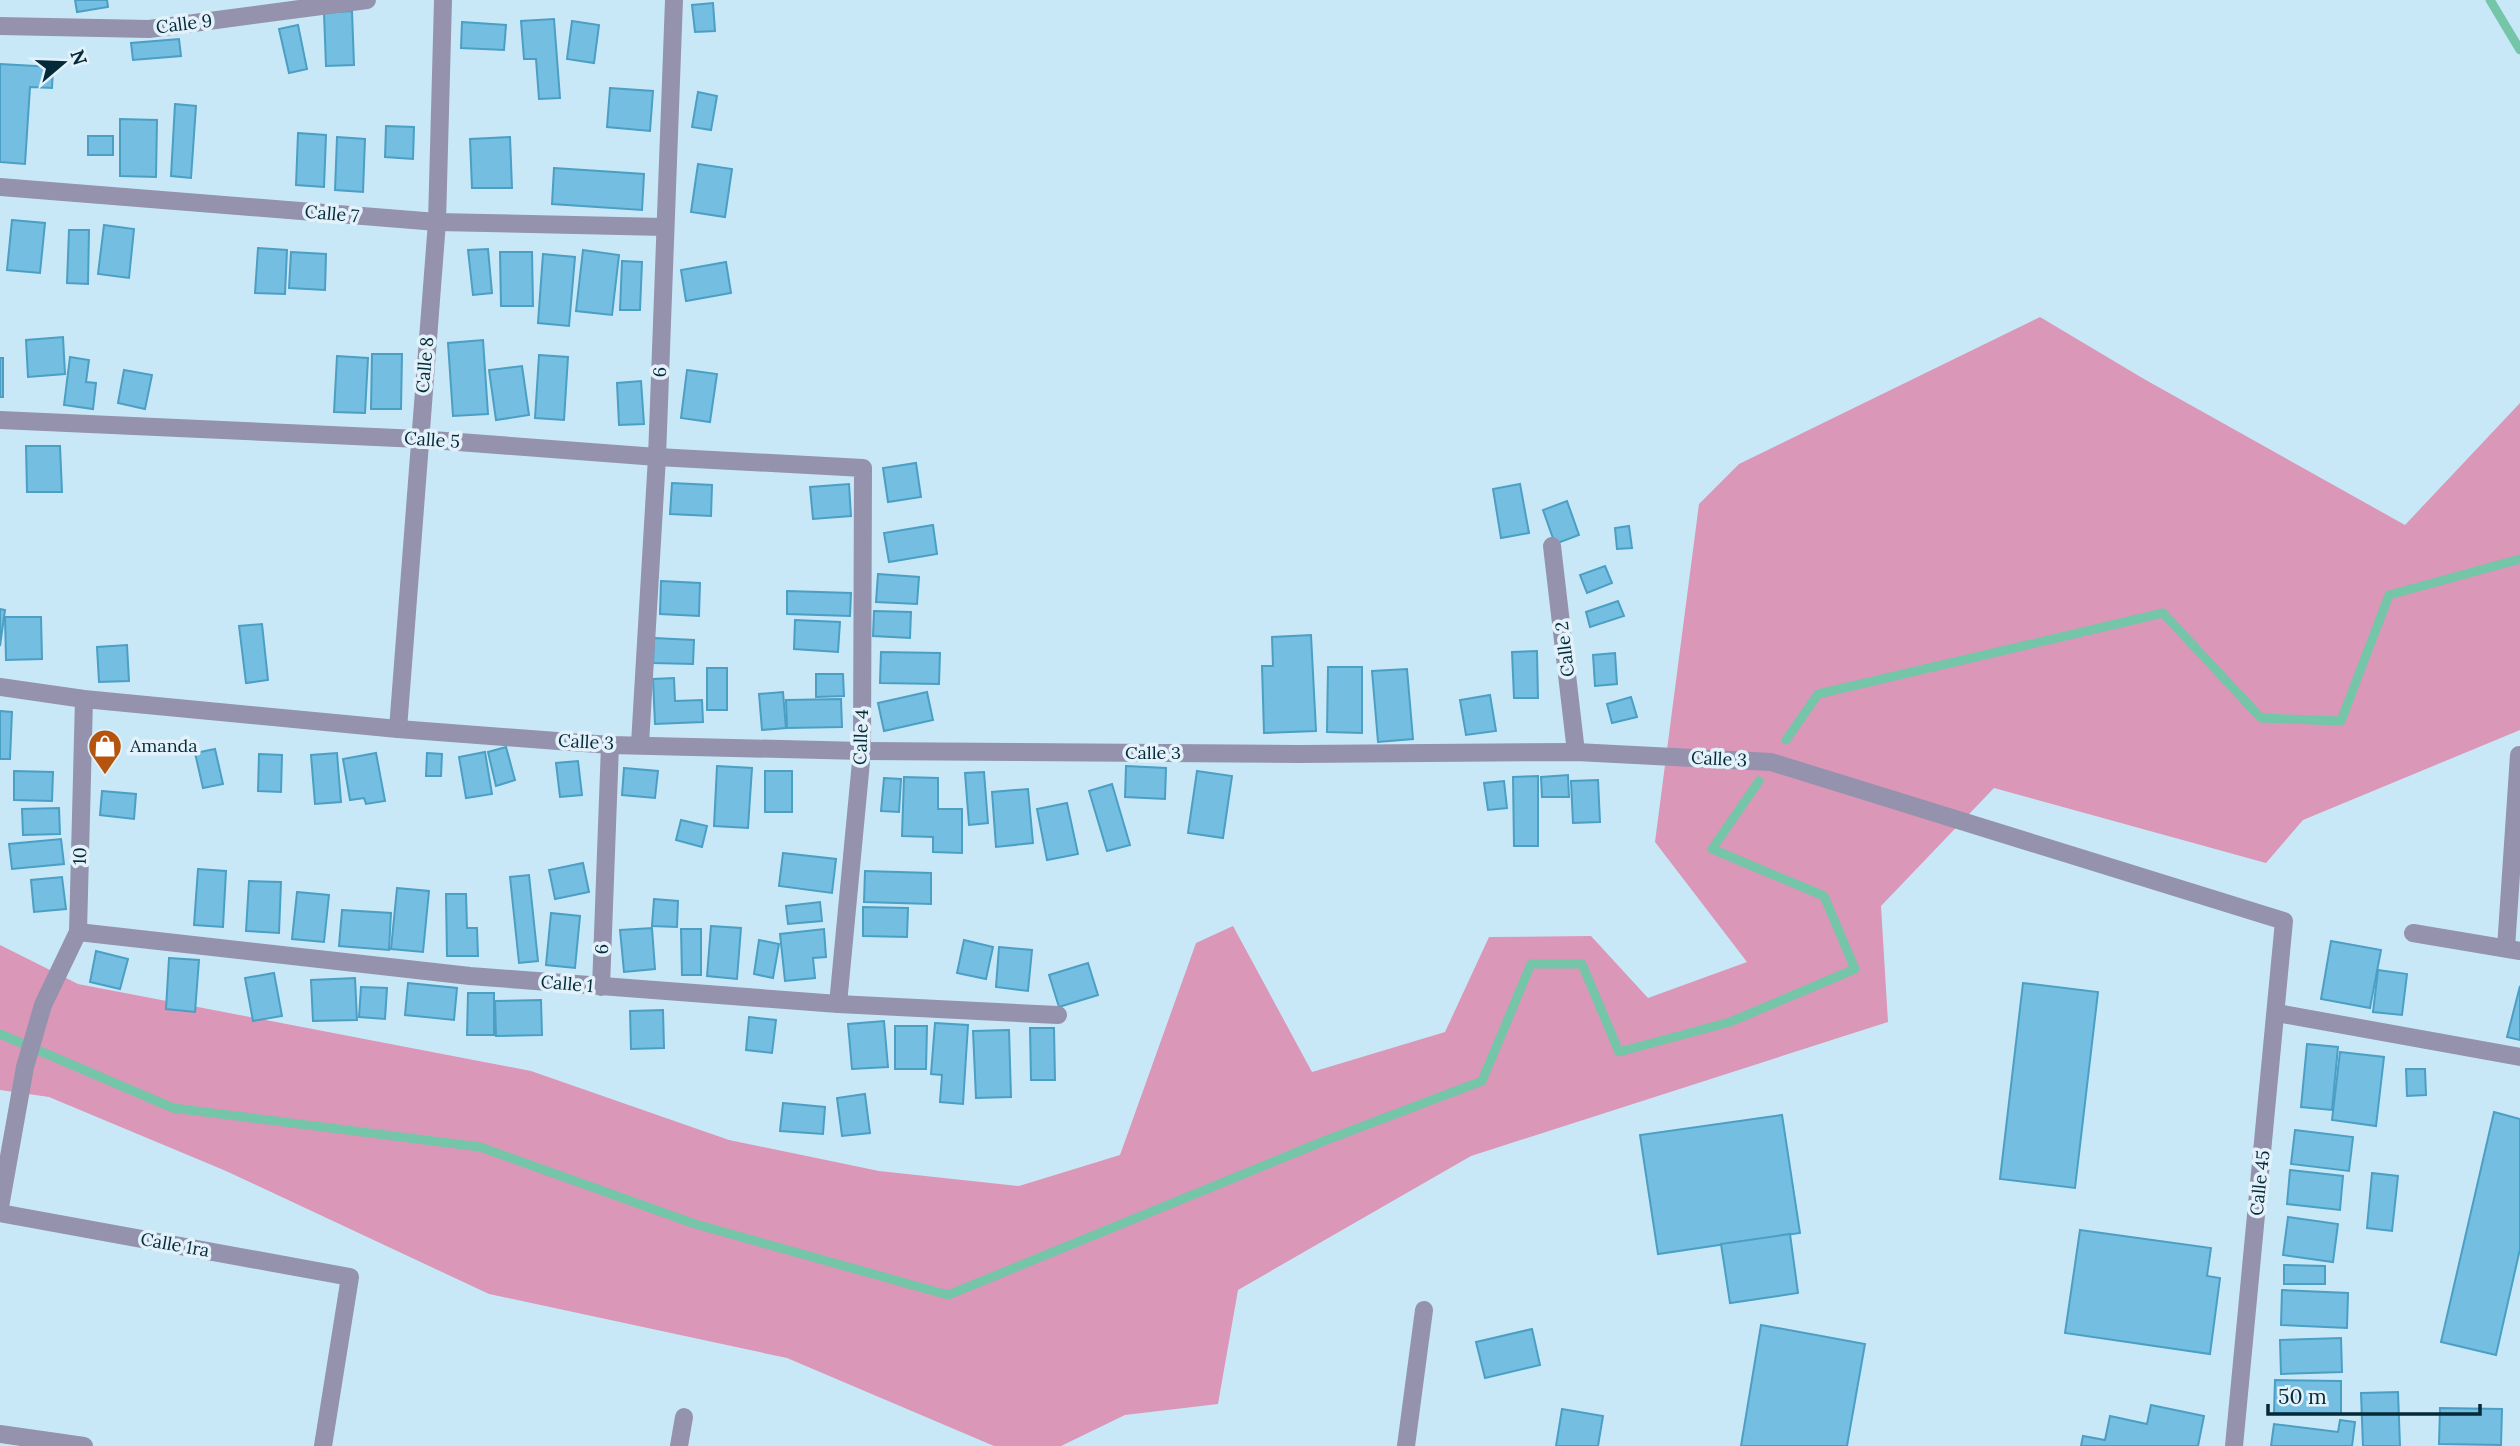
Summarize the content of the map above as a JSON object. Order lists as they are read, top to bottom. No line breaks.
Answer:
{"streets":{"street":["Calle 9","Calle 7","Calle 8","6","Calle 5","Calle 2","Calle 4","Calle 3","10","Calle 1","Calle 45","Calle 1ra"]},"crossings":[["Calle 7","Calle 8"],["Calle 7","6"],["Calle 8","Calle 5"],["Calle 8","Calle 3"],["6","Calle 5"],["6","Calle 3"],["6","Calle 1"],["Calle 5","Calle 4"],["Calle 2","Calle 3"],["Calle 4","Calle 3"],["Calle 4","Calle 1"],["Calle 3","10"],["Calle 3","Calle 45"],["10","Calle 1"]],"places":{"shop":["Amanda"]},"scale_bar":"50 m","north":"right"}
